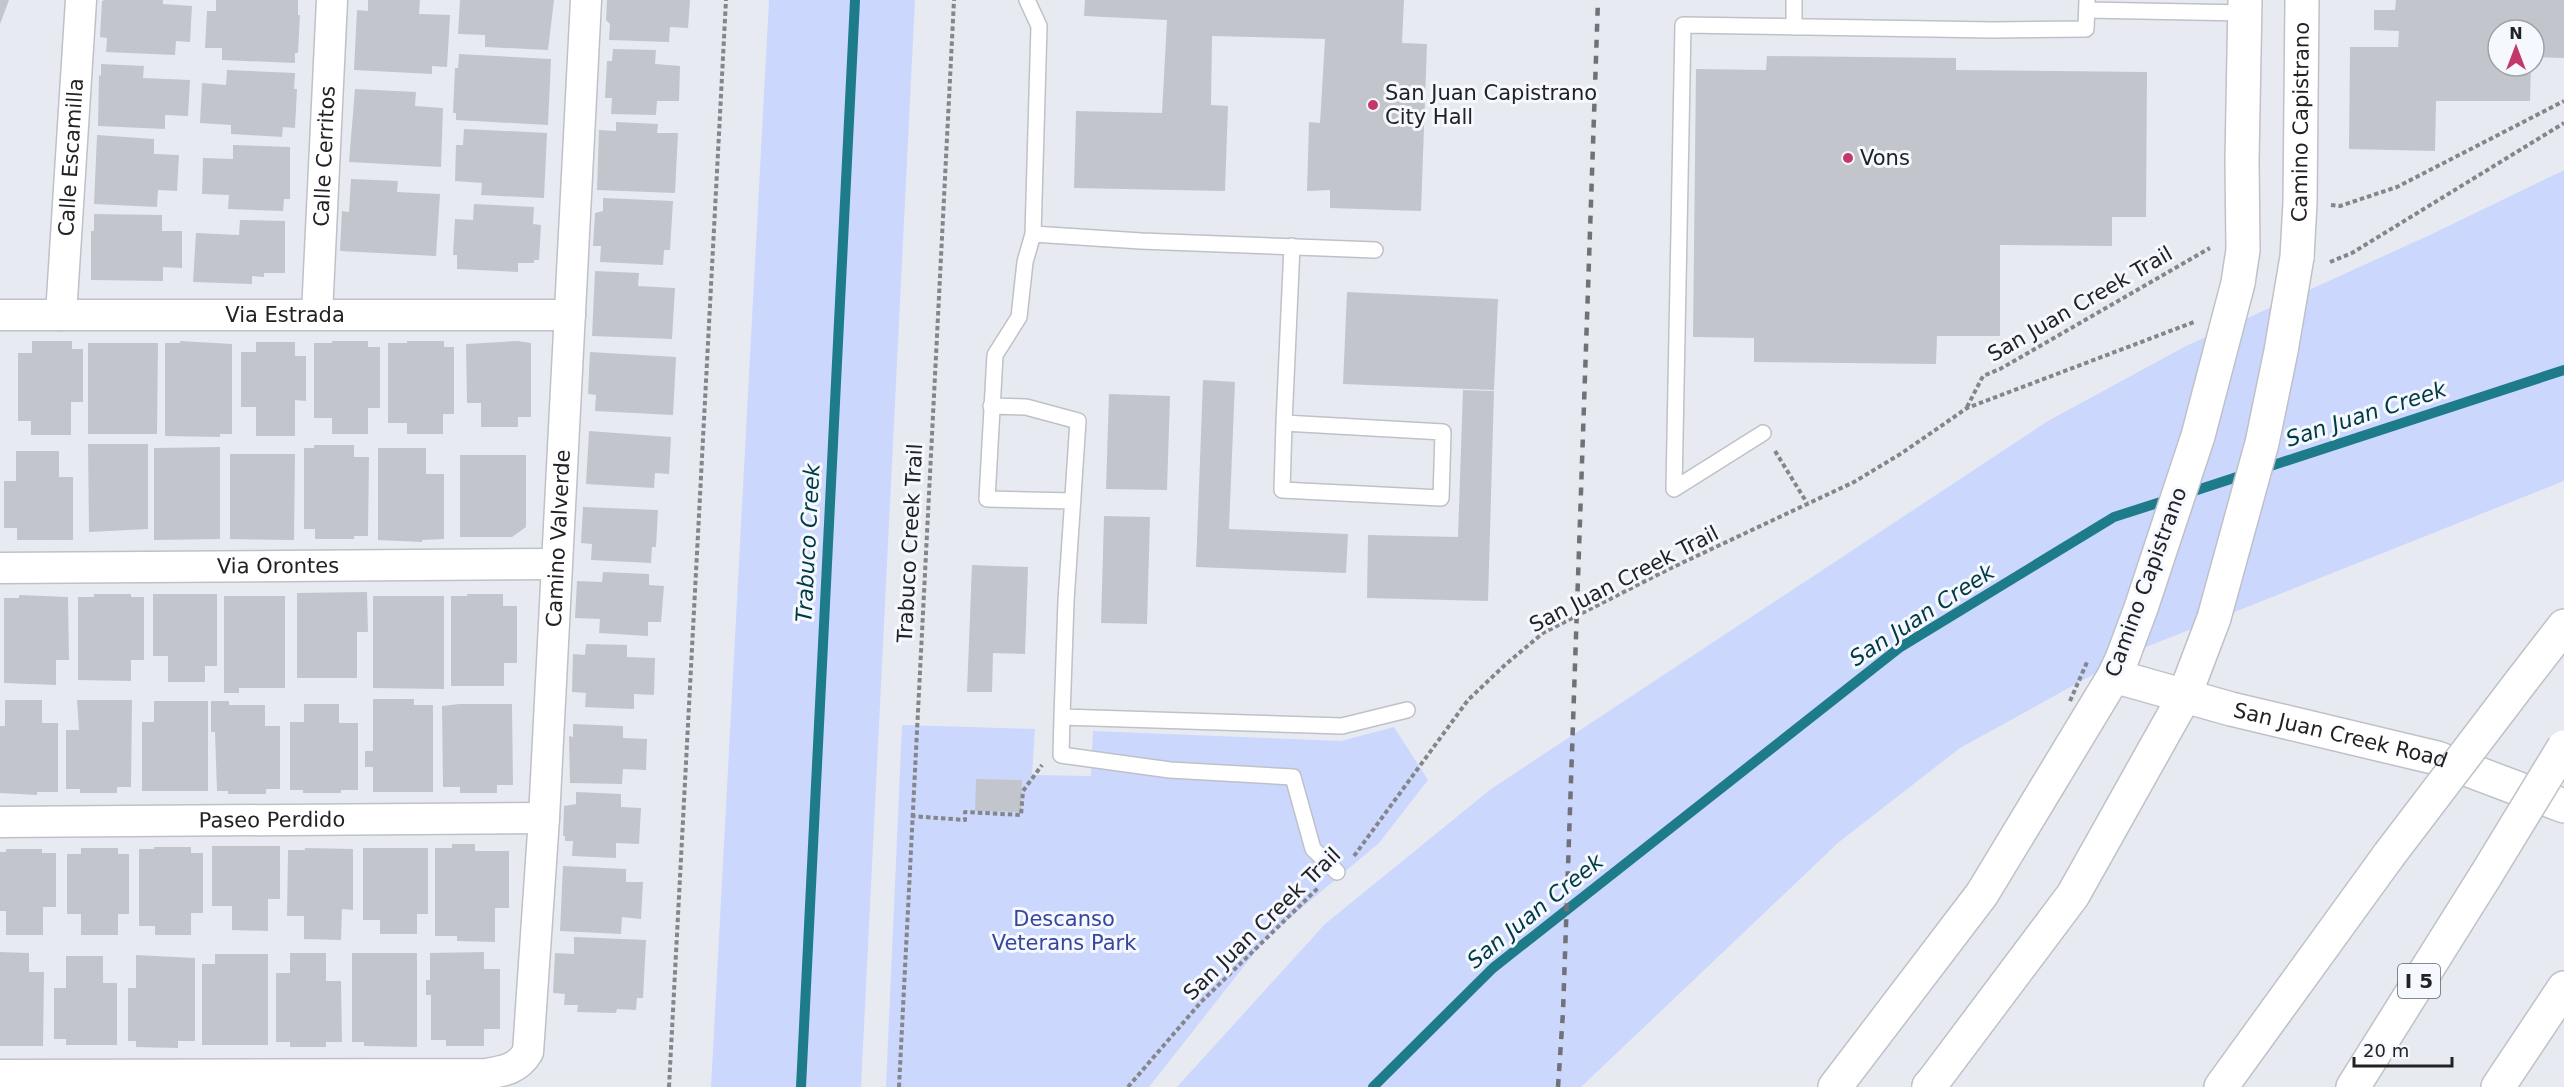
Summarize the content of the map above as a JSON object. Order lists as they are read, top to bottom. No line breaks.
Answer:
{"streets":{"main road":["Camino Capistrano","San Juan Creek Road","I 5"],"street":["Calle Escamilla","Calle Cerritos","Via Estrada","Camino Valverde","Via Orontes","Paseo Perdido"],"path":["San Juan Creek Trail","Trabuco Creek Trail"]},"crossings":[["Camino Capistrano","San Juan Creek Trail"],["Camino Capistrano","San Juan Creek Road"],["Calle Escamilla","Via Estrada"],["Calle Cerritos","Via Estrada"],["Via Estrada","Camino Valverde"],["Camino Valverde","Via Orontes"],["Camino Valverde","Paseo Perdido"]],"water":["San Juan Creek","Trabuco Creek"],"parks":["Descanso Veterans Park"],"places":["San Juan Capistrano City Hall","Vons"],"scale_bar":"20 m","north":"top"}
